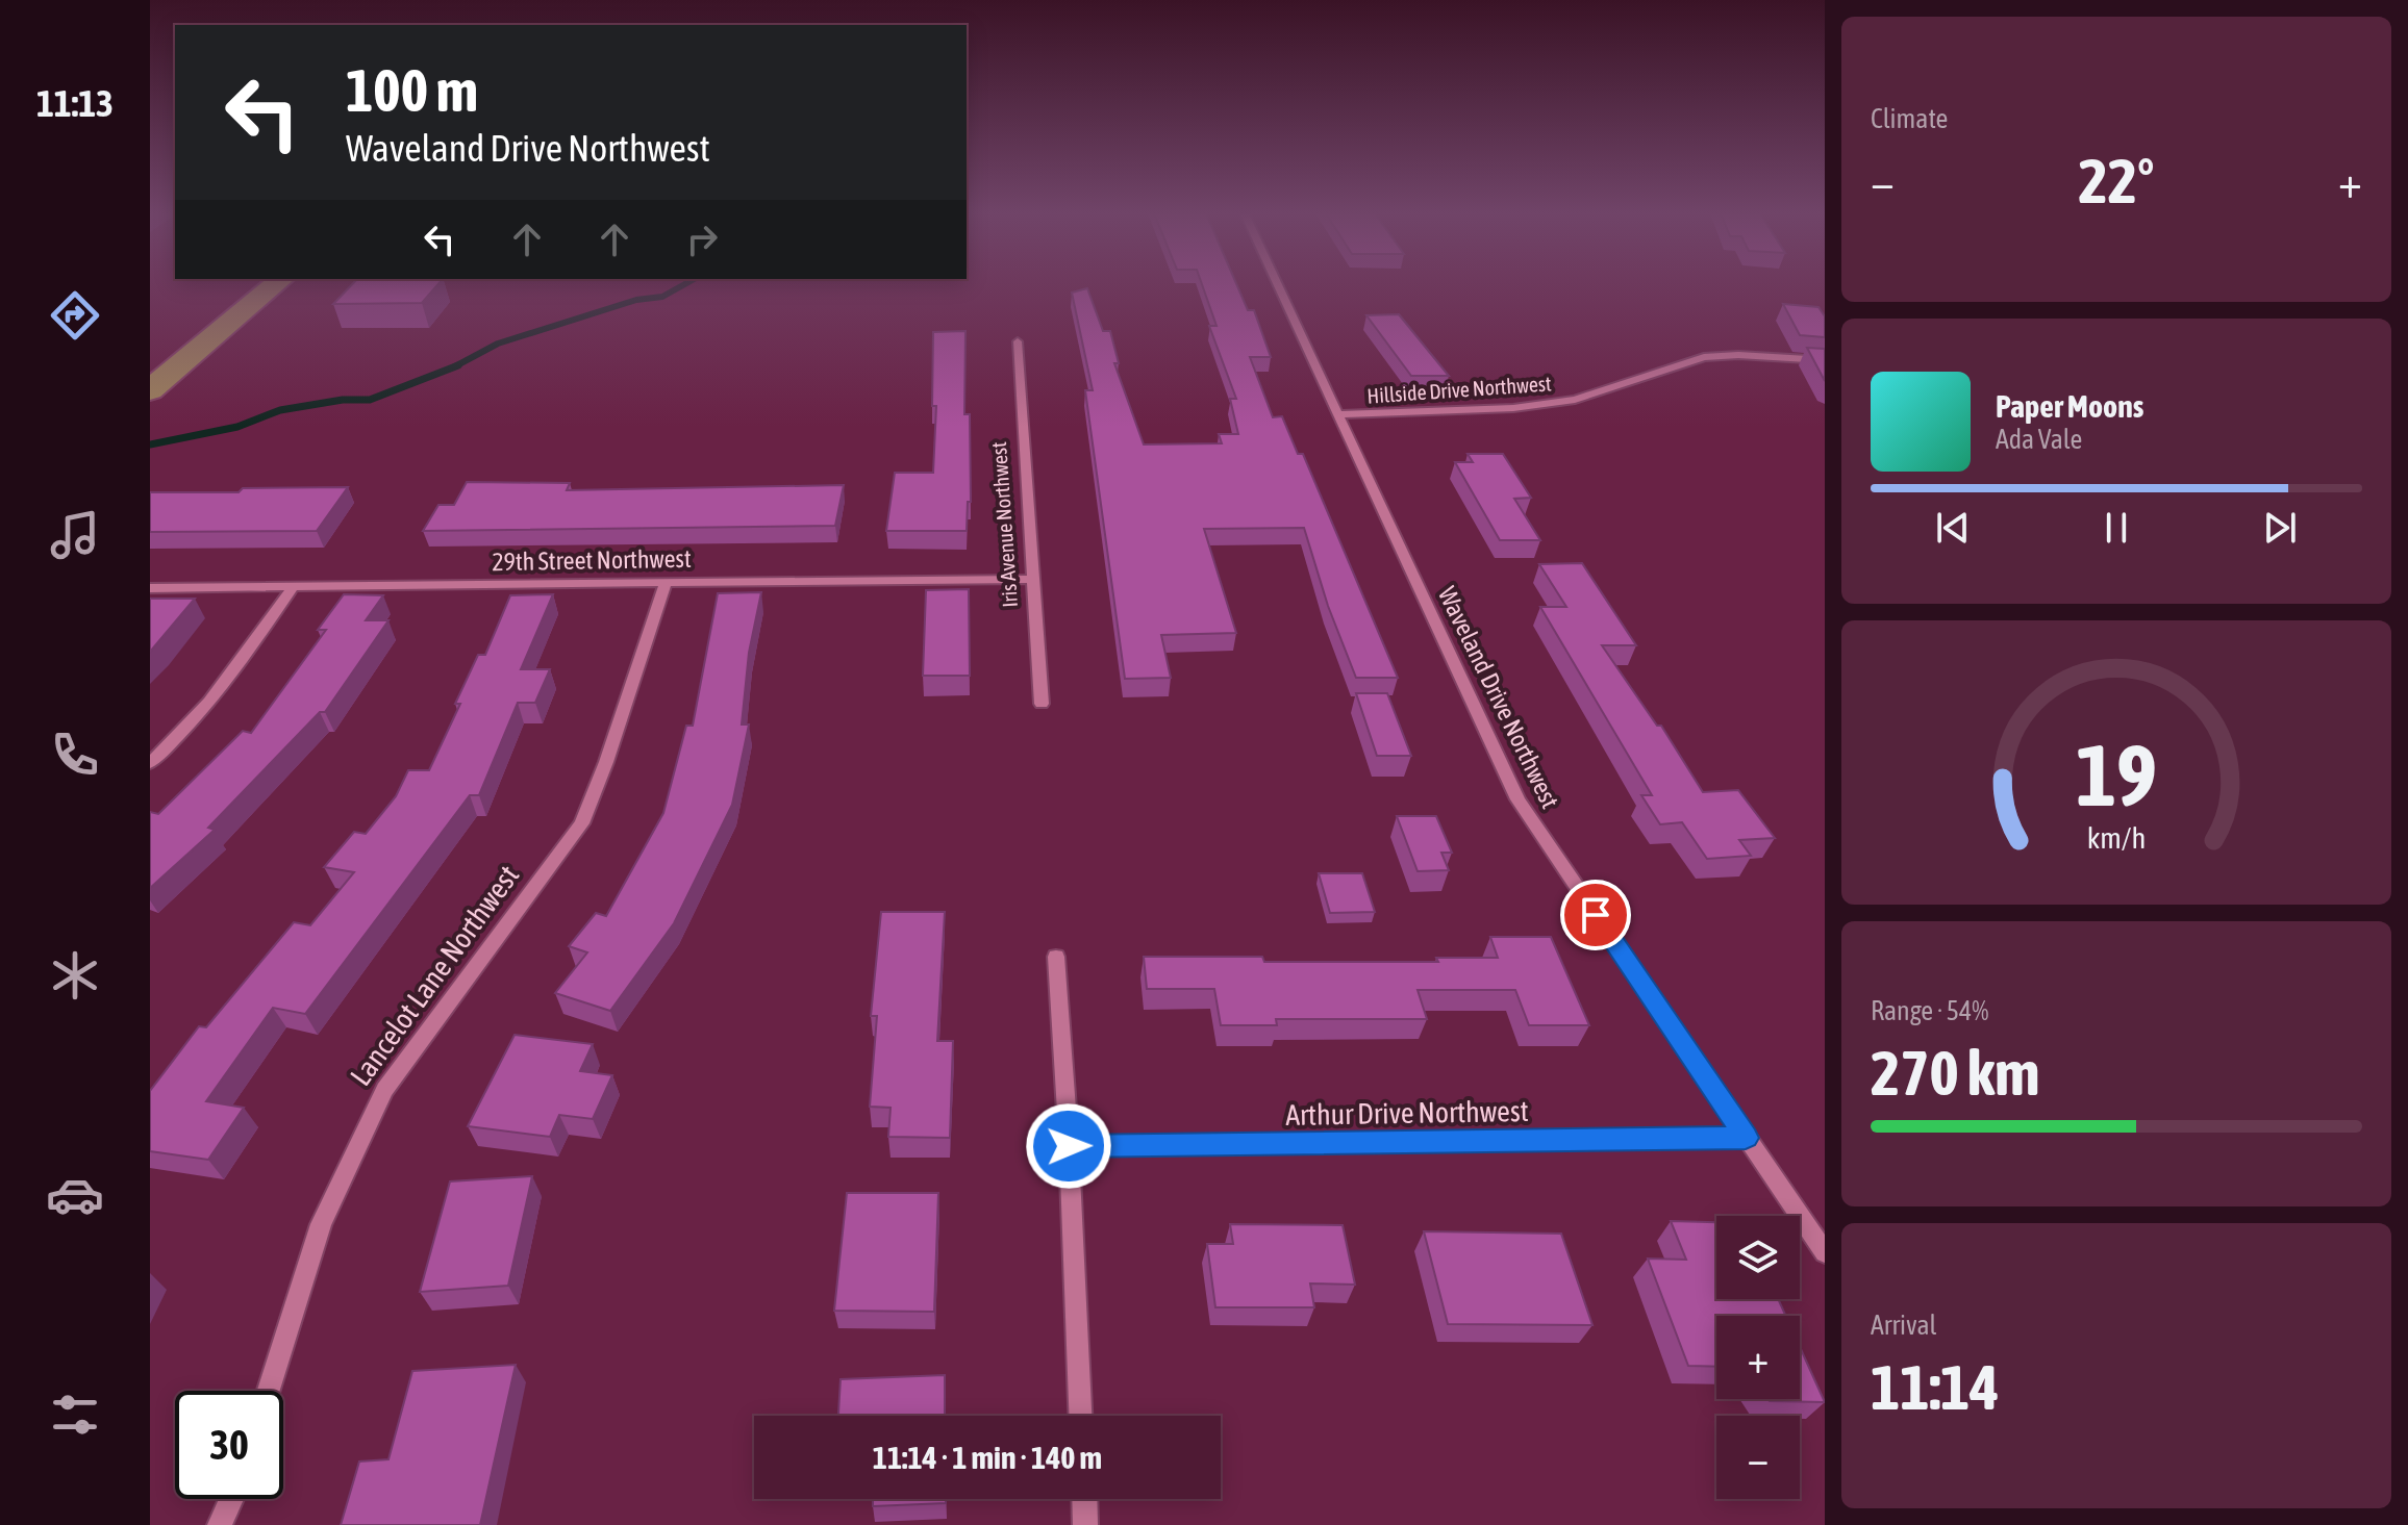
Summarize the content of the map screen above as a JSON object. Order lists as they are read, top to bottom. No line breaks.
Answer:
{"streets":{"street":["Hillside Drive Northwest","Iris Avenue Northwest","29th Street Northwest","Waveland Drive Northwest","Lancelot Lane Northwest","Arthur Drive Northwest"]},"crossings":[["Hillside Drive Northwest","Waveland Drive Northwest"],["Iris Avenue Northwest","29th Street Northwest"],["29th Street Northwest","Lancelot Lane Northwest"],["Waveland Drive Northwest","Arthur Drive Northwest"]],"page":{"tabs":"11:13","tile":["Climate",["Range · 54%","270 km"],["Arrival","11:14"]],"turn":["100 m","Waveland Drive Northwest"],"heat":["−","22°","+"],"song":["Paper Moons","Ada Vale"],"map_buttons":["+","−"],"limit":"30","trip":"11:14 · 1 min · 140 m","gauge":["19","km/h"]}}
